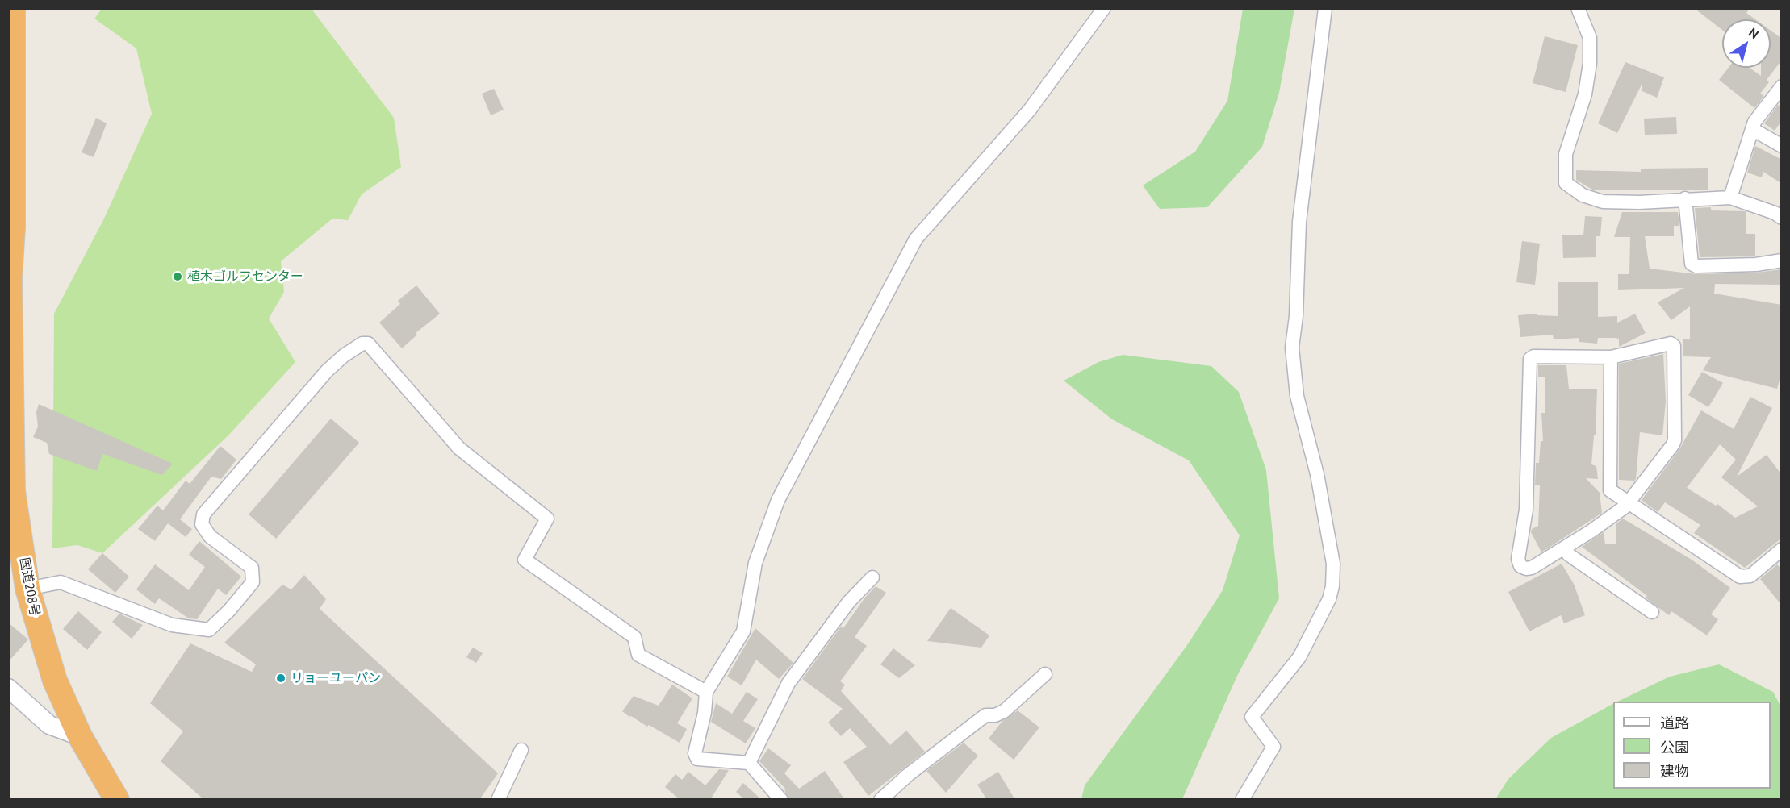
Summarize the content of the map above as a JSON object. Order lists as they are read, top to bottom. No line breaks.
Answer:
{"streets":{"highway":["国道208号"]},"places":["植木ゴルフセンター","リョーユーパン"],"legend":["道路","公園","建物"],"north":"top right"}
